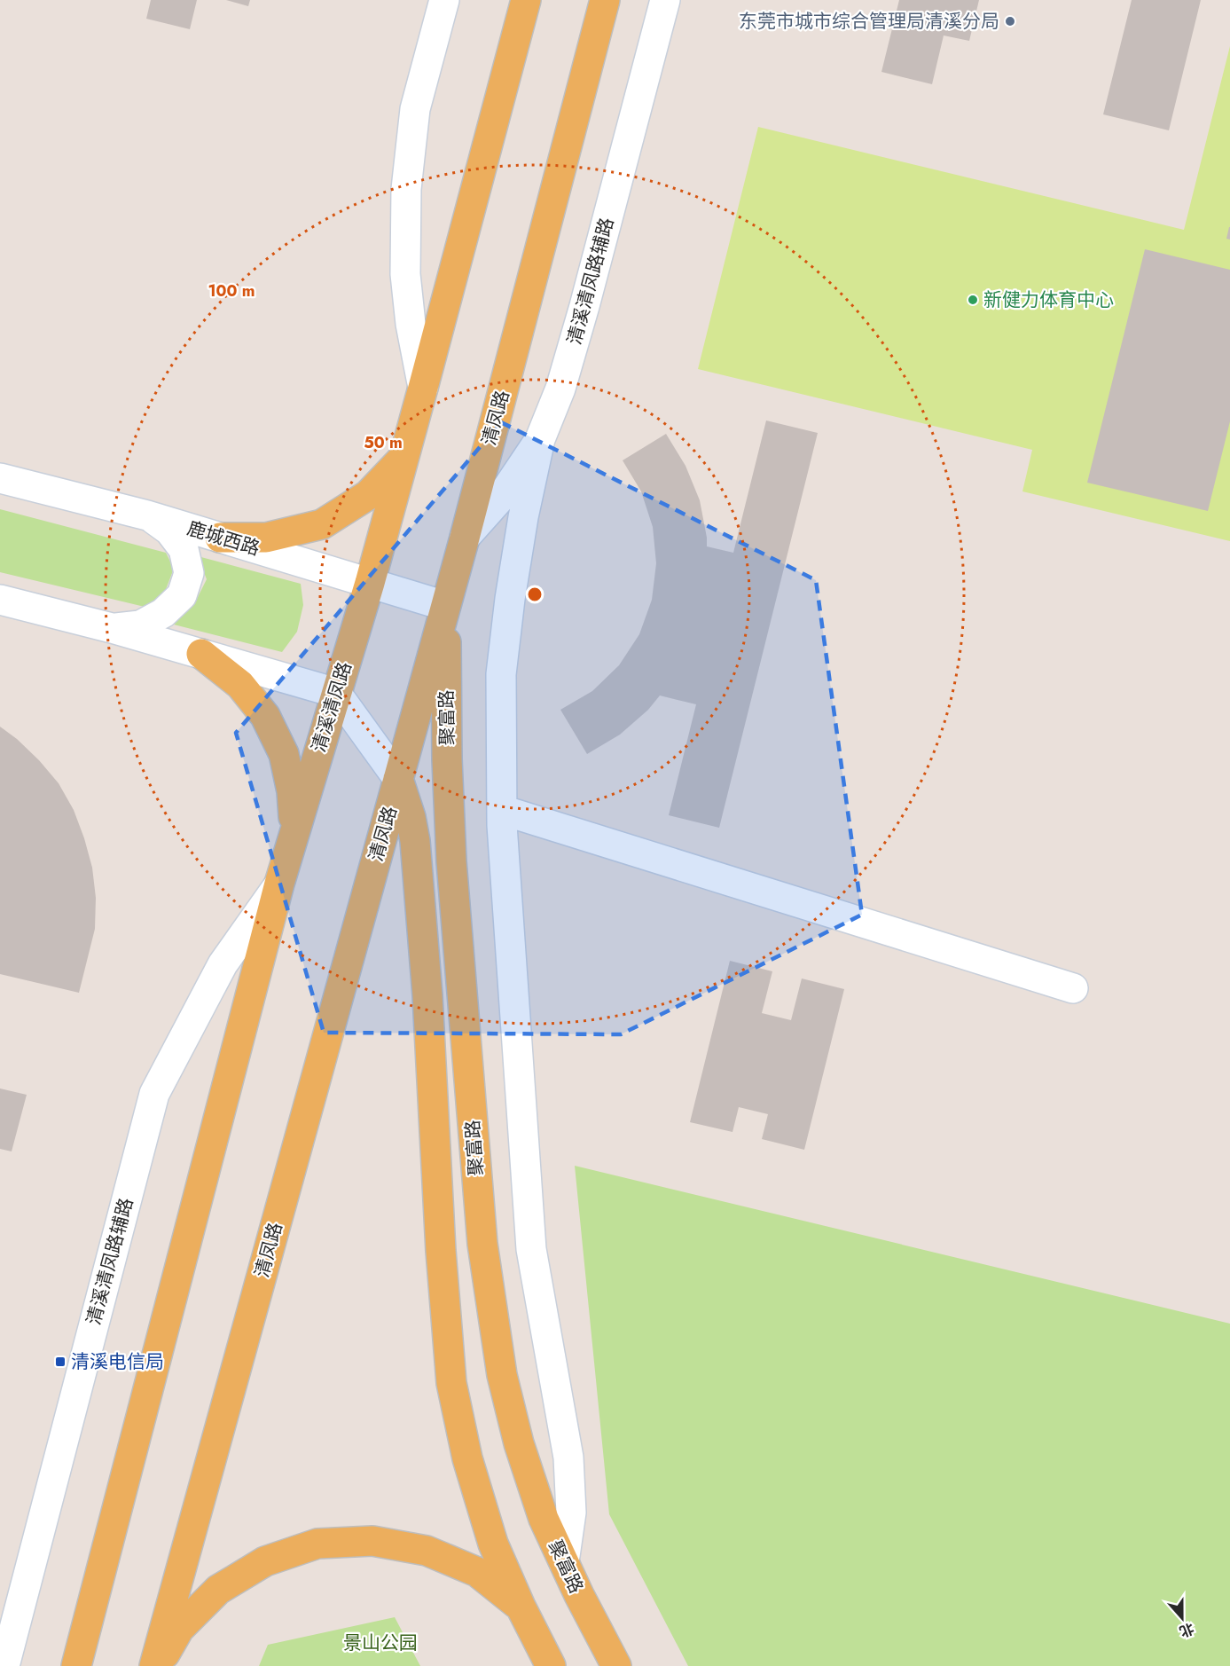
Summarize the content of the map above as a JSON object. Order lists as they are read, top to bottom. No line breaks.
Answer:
{"streets":{"main road":["清凤路","清溪清凤路","聚富路"],"street":["清溪清凤路辅路","鹿城西路"]},"crossings":[["清溪清凤路辅路","清凤路"],["清溪清凤路辅路","清溪清凤路"],["清凤路","鹿城西路"],["清凤路","聚富路"],["鹿城西路","清溪清凤路"],["鹿城西路","聚富路"]],"parks":["景山公园"],"places":{"other":["东莞市城市综合管理局清溪分局","新健力体育中心"],"transit":["清溪电信局"]},"north":"bottom","rings":["100 m","50 m"]}
